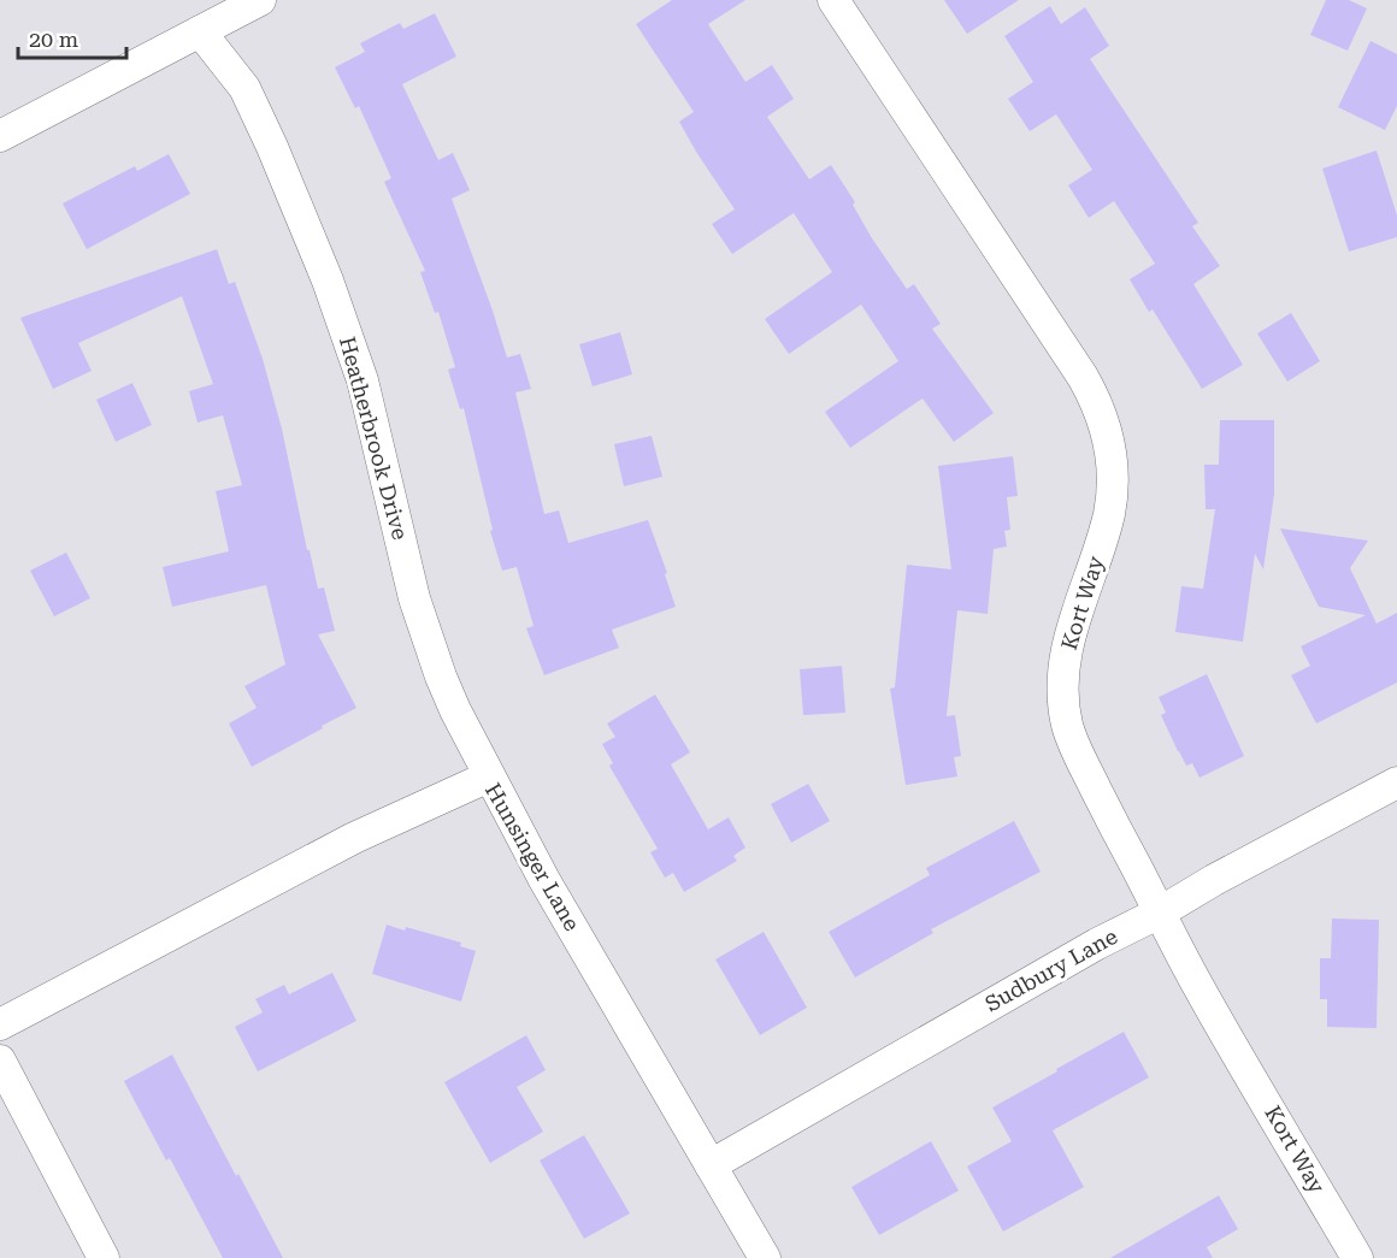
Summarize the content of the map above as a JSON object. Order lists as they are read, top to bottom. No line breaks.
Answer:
{"streets":{"street":["Heatherbrook Drive","Kort Way","Hunsinger Lane","Sudbury Lane"]},"crossings":[["Heatherbrook Drive","Hunsinger Lane"],["Kort Way","Sudbury Lane"],["Hunsinger Lane","Sudbury Lane"]],"scale_bar":"20 m"}
